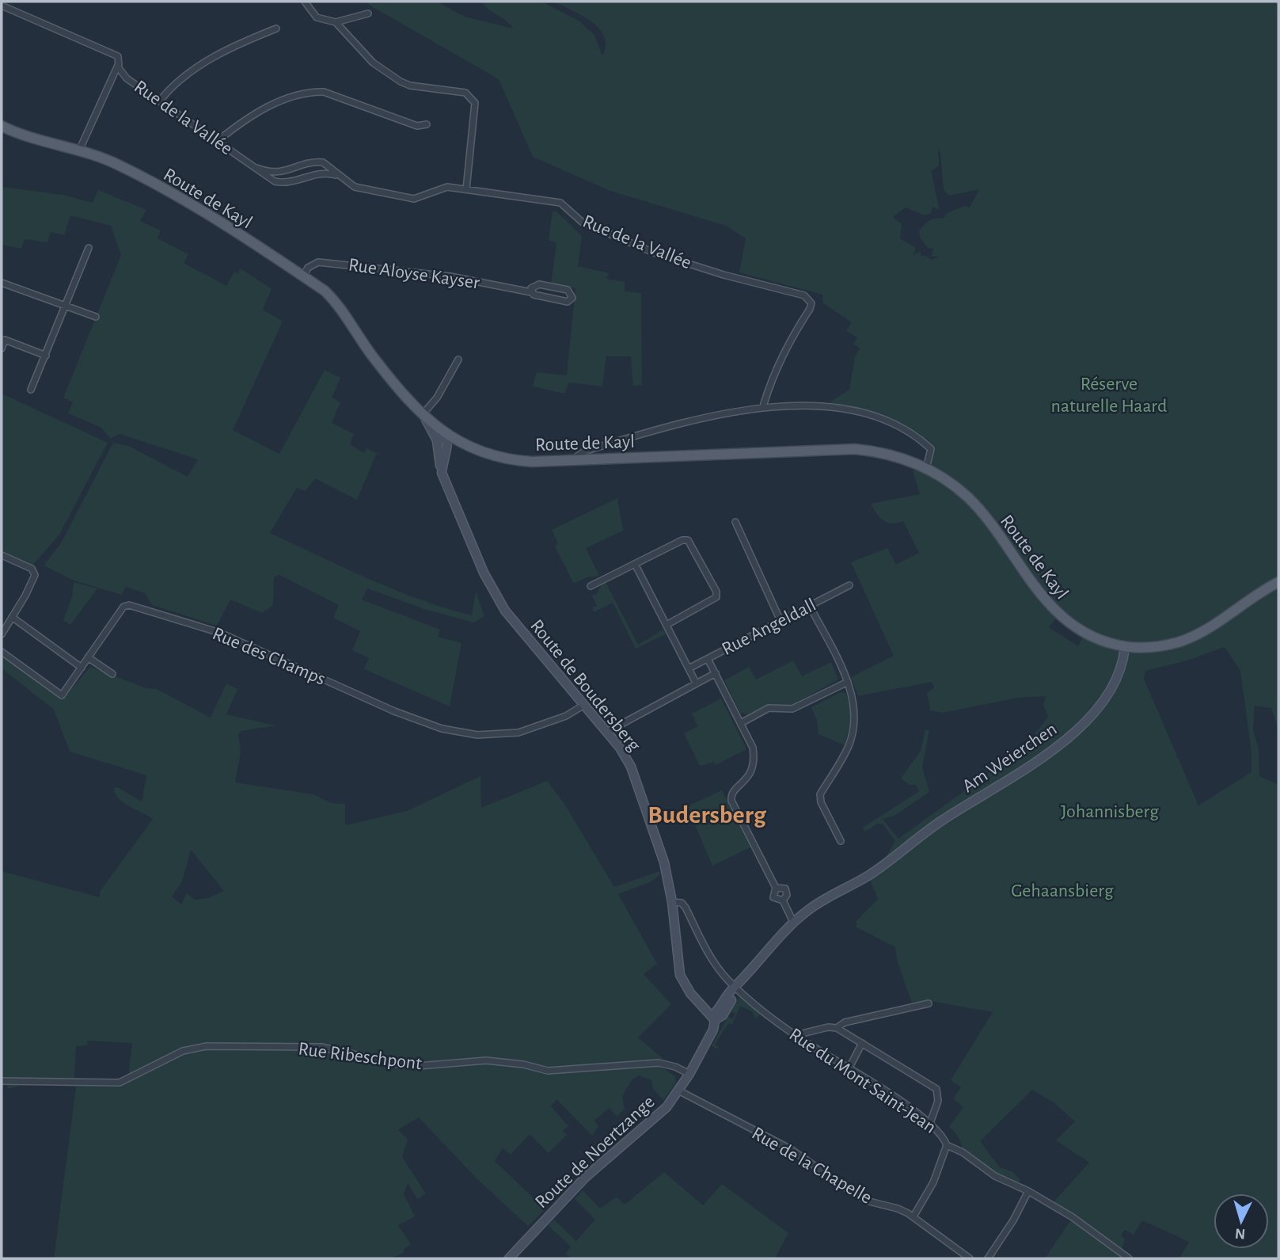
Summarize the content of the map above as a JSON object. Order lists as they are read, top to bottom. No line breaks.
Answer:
{"streets":{"main road":["Route de Kayl","Route de Boudersberg","Am Weierchen","Route de Noertzange"],"street":["Rue de la Vallée","Rue Aloyse Kayser","Rue Angeldall","Rue des Champs","Rue Ribeschpont","Rue du Mont Saint-Jean","Rue de la Chapelle"]},"crossings":[["Route de Kayl","Rue Aloyse Kayser"],["Route de Kayl","Route de Boudersberg"],["Route de Kayl","Am Weierchen"],["Rue Angeldall","Route de Boudersberg"],["Rue des Champs","Route de Boudersberg"],["Route de Boudersberg","Rue du Mont Saint-Jean"],["Route de Boudersberg","Route de Noertzange"],["Rue Ribeschpont","Route de Noertzange"],["Rue du Mont Saint-Jean","Route de Noertzange"],["Route de Noertzange","Rue de la Chapelle"]],"districts":["Budersberg"],"parks":["Réserve naturelle Haard","Johannisberg","Gehaansbierg"],"north":"bottom"}
